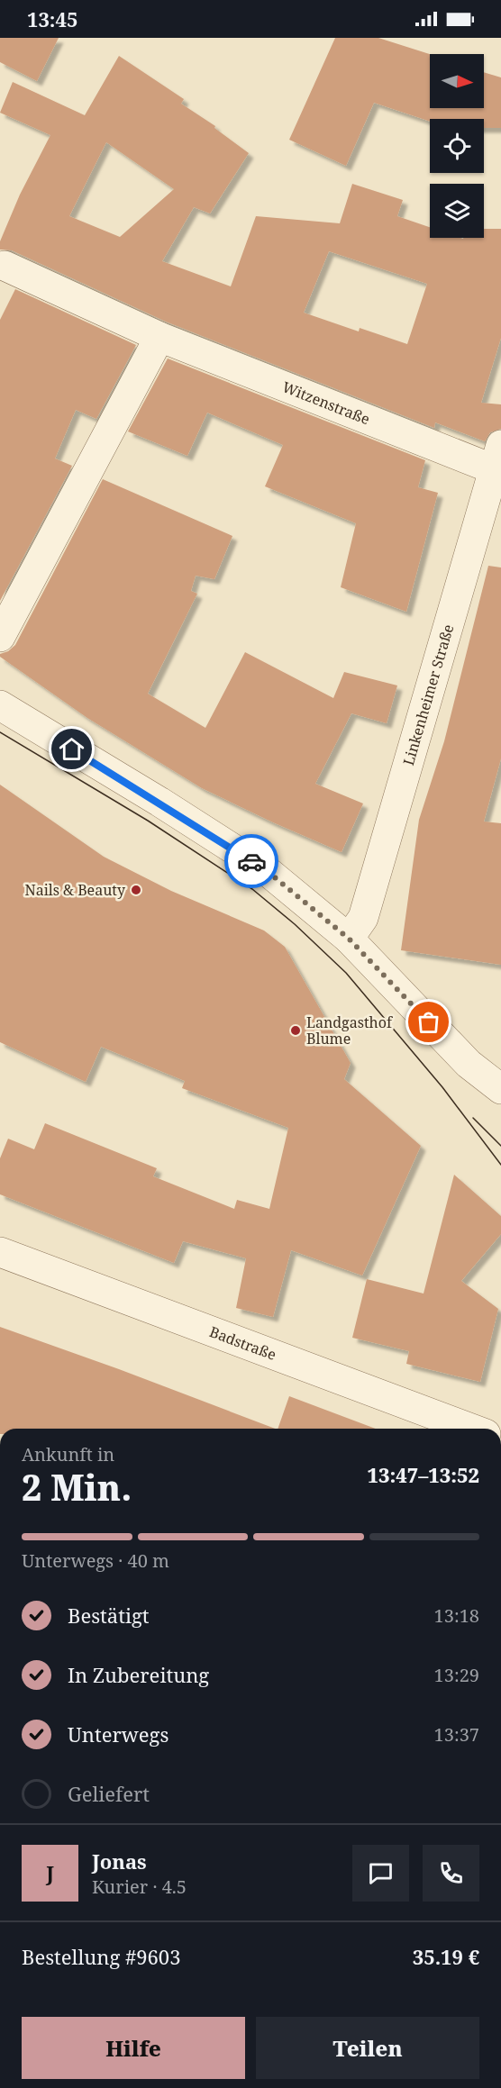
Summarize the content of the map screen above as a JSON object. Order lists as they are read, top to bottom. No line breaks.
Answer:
{"streets":{"street":["Witzenstraße","Linkenheimer Straße","Badstraße"]},"crossings":[["Witzenstraße","Linkenheimer Straße"]],"places":["Nails & Beauty","Landgasthof Blume"],"north":"right","page":{"status":"13:45","heading":["2 Min.","Ankunft in","13:47–13:52"],"panel":["Jonas","Kurier · 4.5","Bestellung #9603","35.19 €"],"bar":"Unterwegs · 40 m","list":[["Bestätigt","13:18"],["In Zubereitung","13:29"],["Unterwegs","13:37"],"Geliefert"],"round":"J","buttons":["Hilfe","Teilen"]}}
